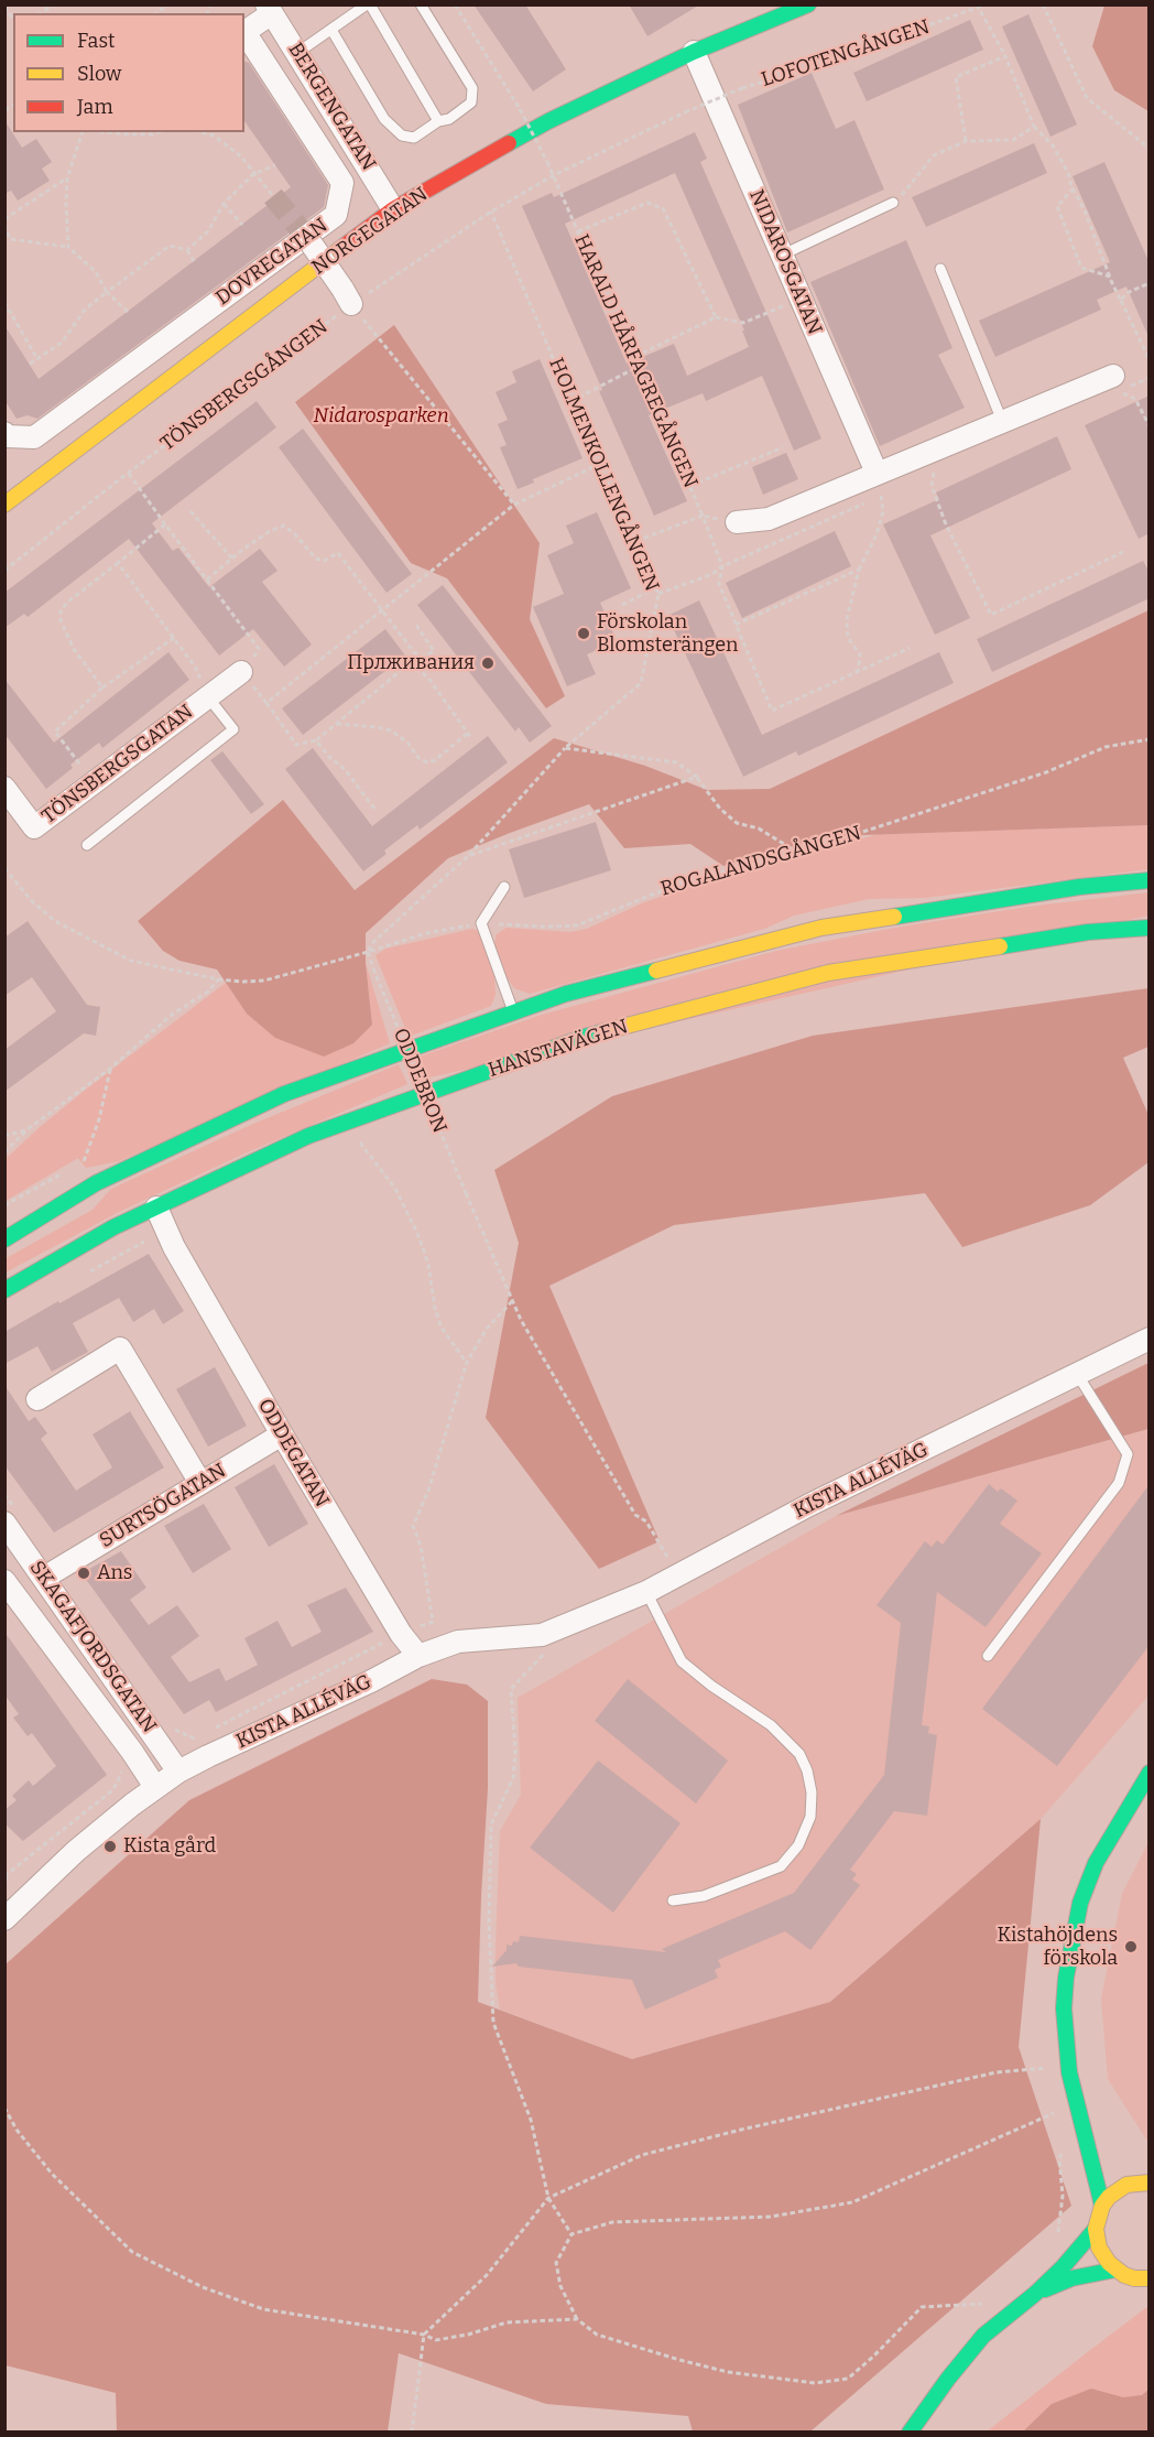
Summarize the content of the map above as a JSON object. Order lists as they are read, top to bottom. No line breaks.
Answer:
{"streets":{"main road":["NORGEGATAN","HANSTAVÄGEN"],"street":["BERGENGATAN","DOVREGATAN","NIDAROSGATAN","TÖNSBERGSGATAN","ODDEGATAN","KISTA ALLÉVÄG","SURTSÖGATAN","SKAGAFJORDSGATAN"],"path":["LOFOTENGÅNGEN","HARALD HÅRFAGREGÅNGEN","TÖNSBERGSGÅNGEN","HOLMENKOLLENGÅNGEN","ROGALANDSGÅNGEN","ODDEBRON"]},"crossings":[["LOFOTENGÅNGEN","HARALD HÅRFAGREGÅNGEN"],["BERGENGATAN","NORGEGATAN"],["BERGENGATAN","DOVREGATAN"],["NORGEGATAN","NIDAROSGATAN"],["TÖNSBERGSGÅNGEN","HOLMENKOLLENGÅNGEN"],["ROGALANDSGÅNGEN","ODDEBRON"],["HANSTAVÄGEN","ODDEGATAN"],["ODDEBRON","KISTA ALLÉVÄG"],["ODDEGATAN","KISTA ALLÉVÄG"],["ODDEGATAN","SURTSÖGATAN"],["KISTA ALLÉVÄG","SKAGAFJORDSGATAN"],["SURTSÖGATAN","SKAGAFJORDSGATAN"]],"parks":["Nidarosparken"],"places":["Förskolan Blomsterängen","Прлживания","Ans","Kista gård","Kistahöjdens förskola"],"legend":["Fast","Slow","Jam"]}
